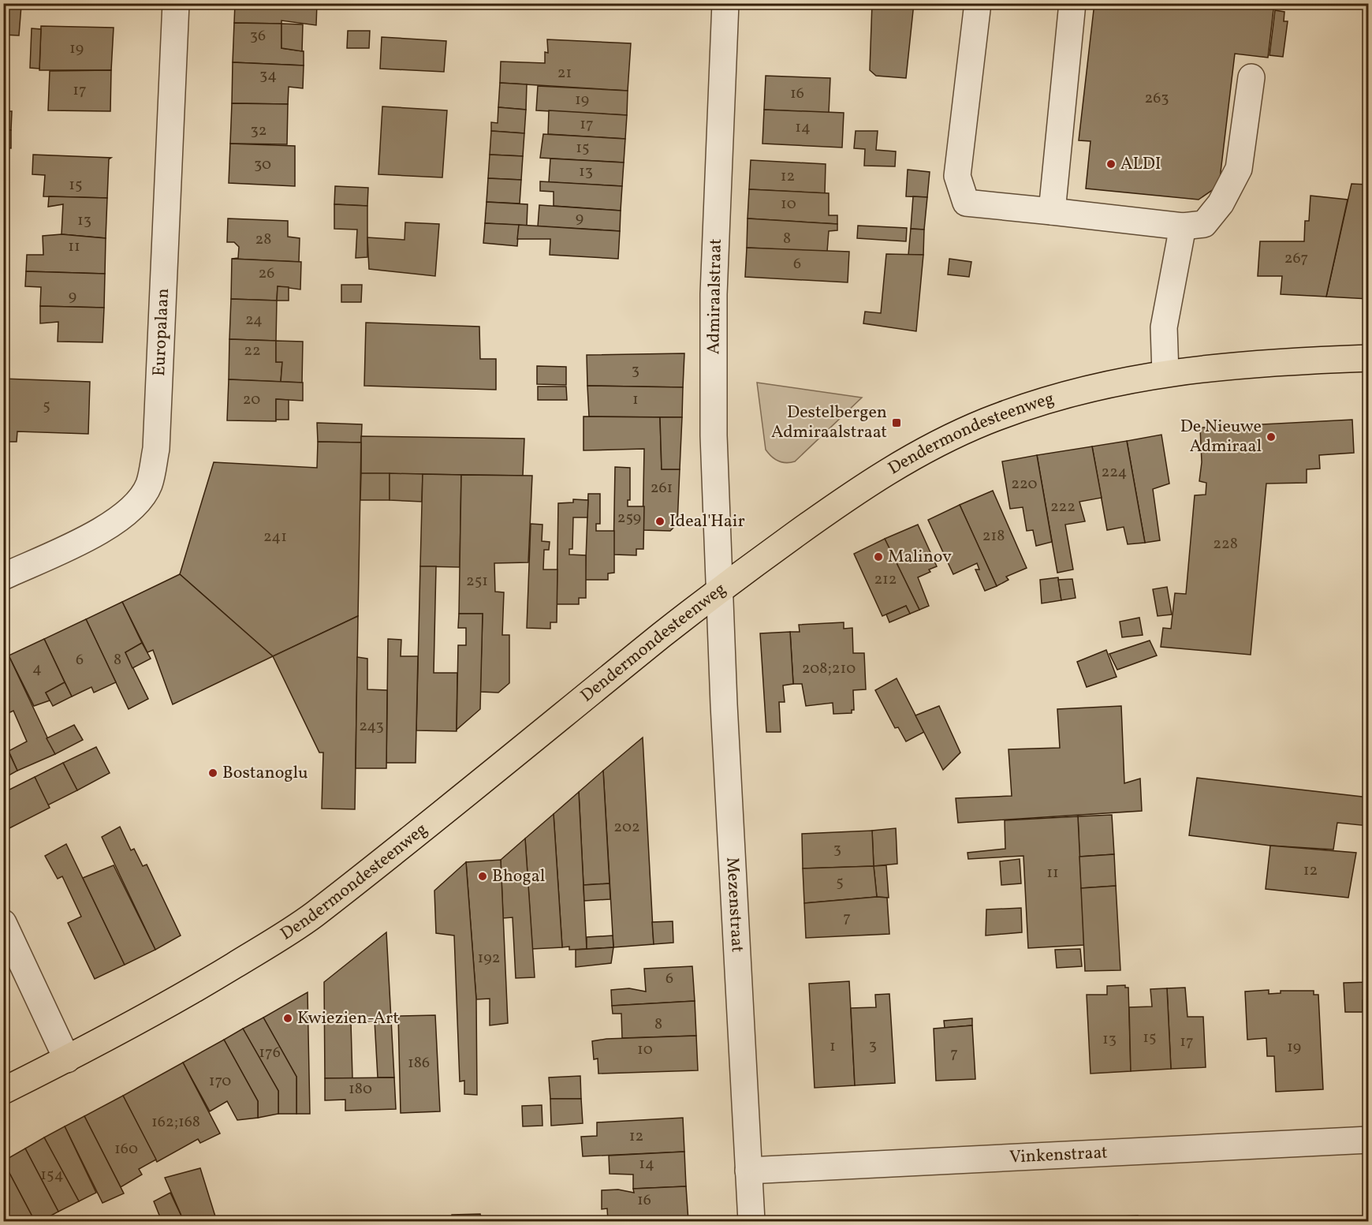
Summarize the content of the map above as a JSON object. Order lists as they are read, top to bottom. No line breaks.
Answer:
{"streets":{"main road":["Dendermondesteenweg"],"street":["Admiraalstraat","Europalaan","Mezenstraat","Vinkenstraat"]},"crossings":[["Admiraalstraat","Dendermondesteenweg"],["Admiraalstraat","Mezenstraat"],["Dendermondesteenweg","Mezenstraat"],["Mezenstraat","Vinkenstraat"]],"places":{"other":["ALDI","De Nieuwe Admiraal","Ideal'Hair","Malinov","Bostanoglu","Bhogal","Kwiezien-Art"],"transit":["Destelbergen Admiraalstraat"]},"house_numbers":["36","19","21","34","17","16","263","19","17","14","32","15","30","13","12","15","10","9","13","8","28","11","267","6","26","9","24","22","3","20","1","5","224","220","261","222","259","218","241","228","212","251","6","8","4","208;210","243","202","3","12","11","5","7","192","6","8","15","13","17","3","1","19","10","176","7","186","170","180","162;168","12","160","14","154","16"]}
